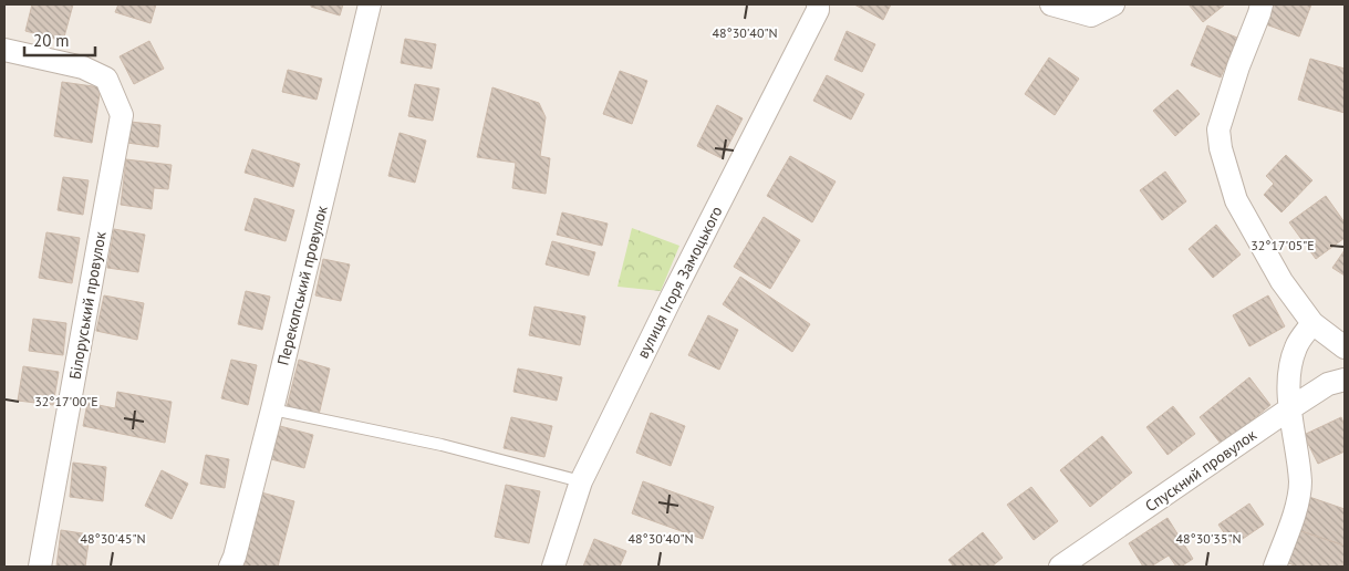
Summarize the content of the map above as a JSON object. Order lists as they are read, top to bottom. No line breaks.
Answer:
{"streets":{"street":["вулиця Ігоря Замоцького","Перекопський провулок","Білоруський провулок","Спускний провулок"]},"scale_bar":"20 m","coordinates":["48°30'40\"N","32°17'05\"E","32°17'00\"E","48°30'45\"N","48°30'35\"N"]}
